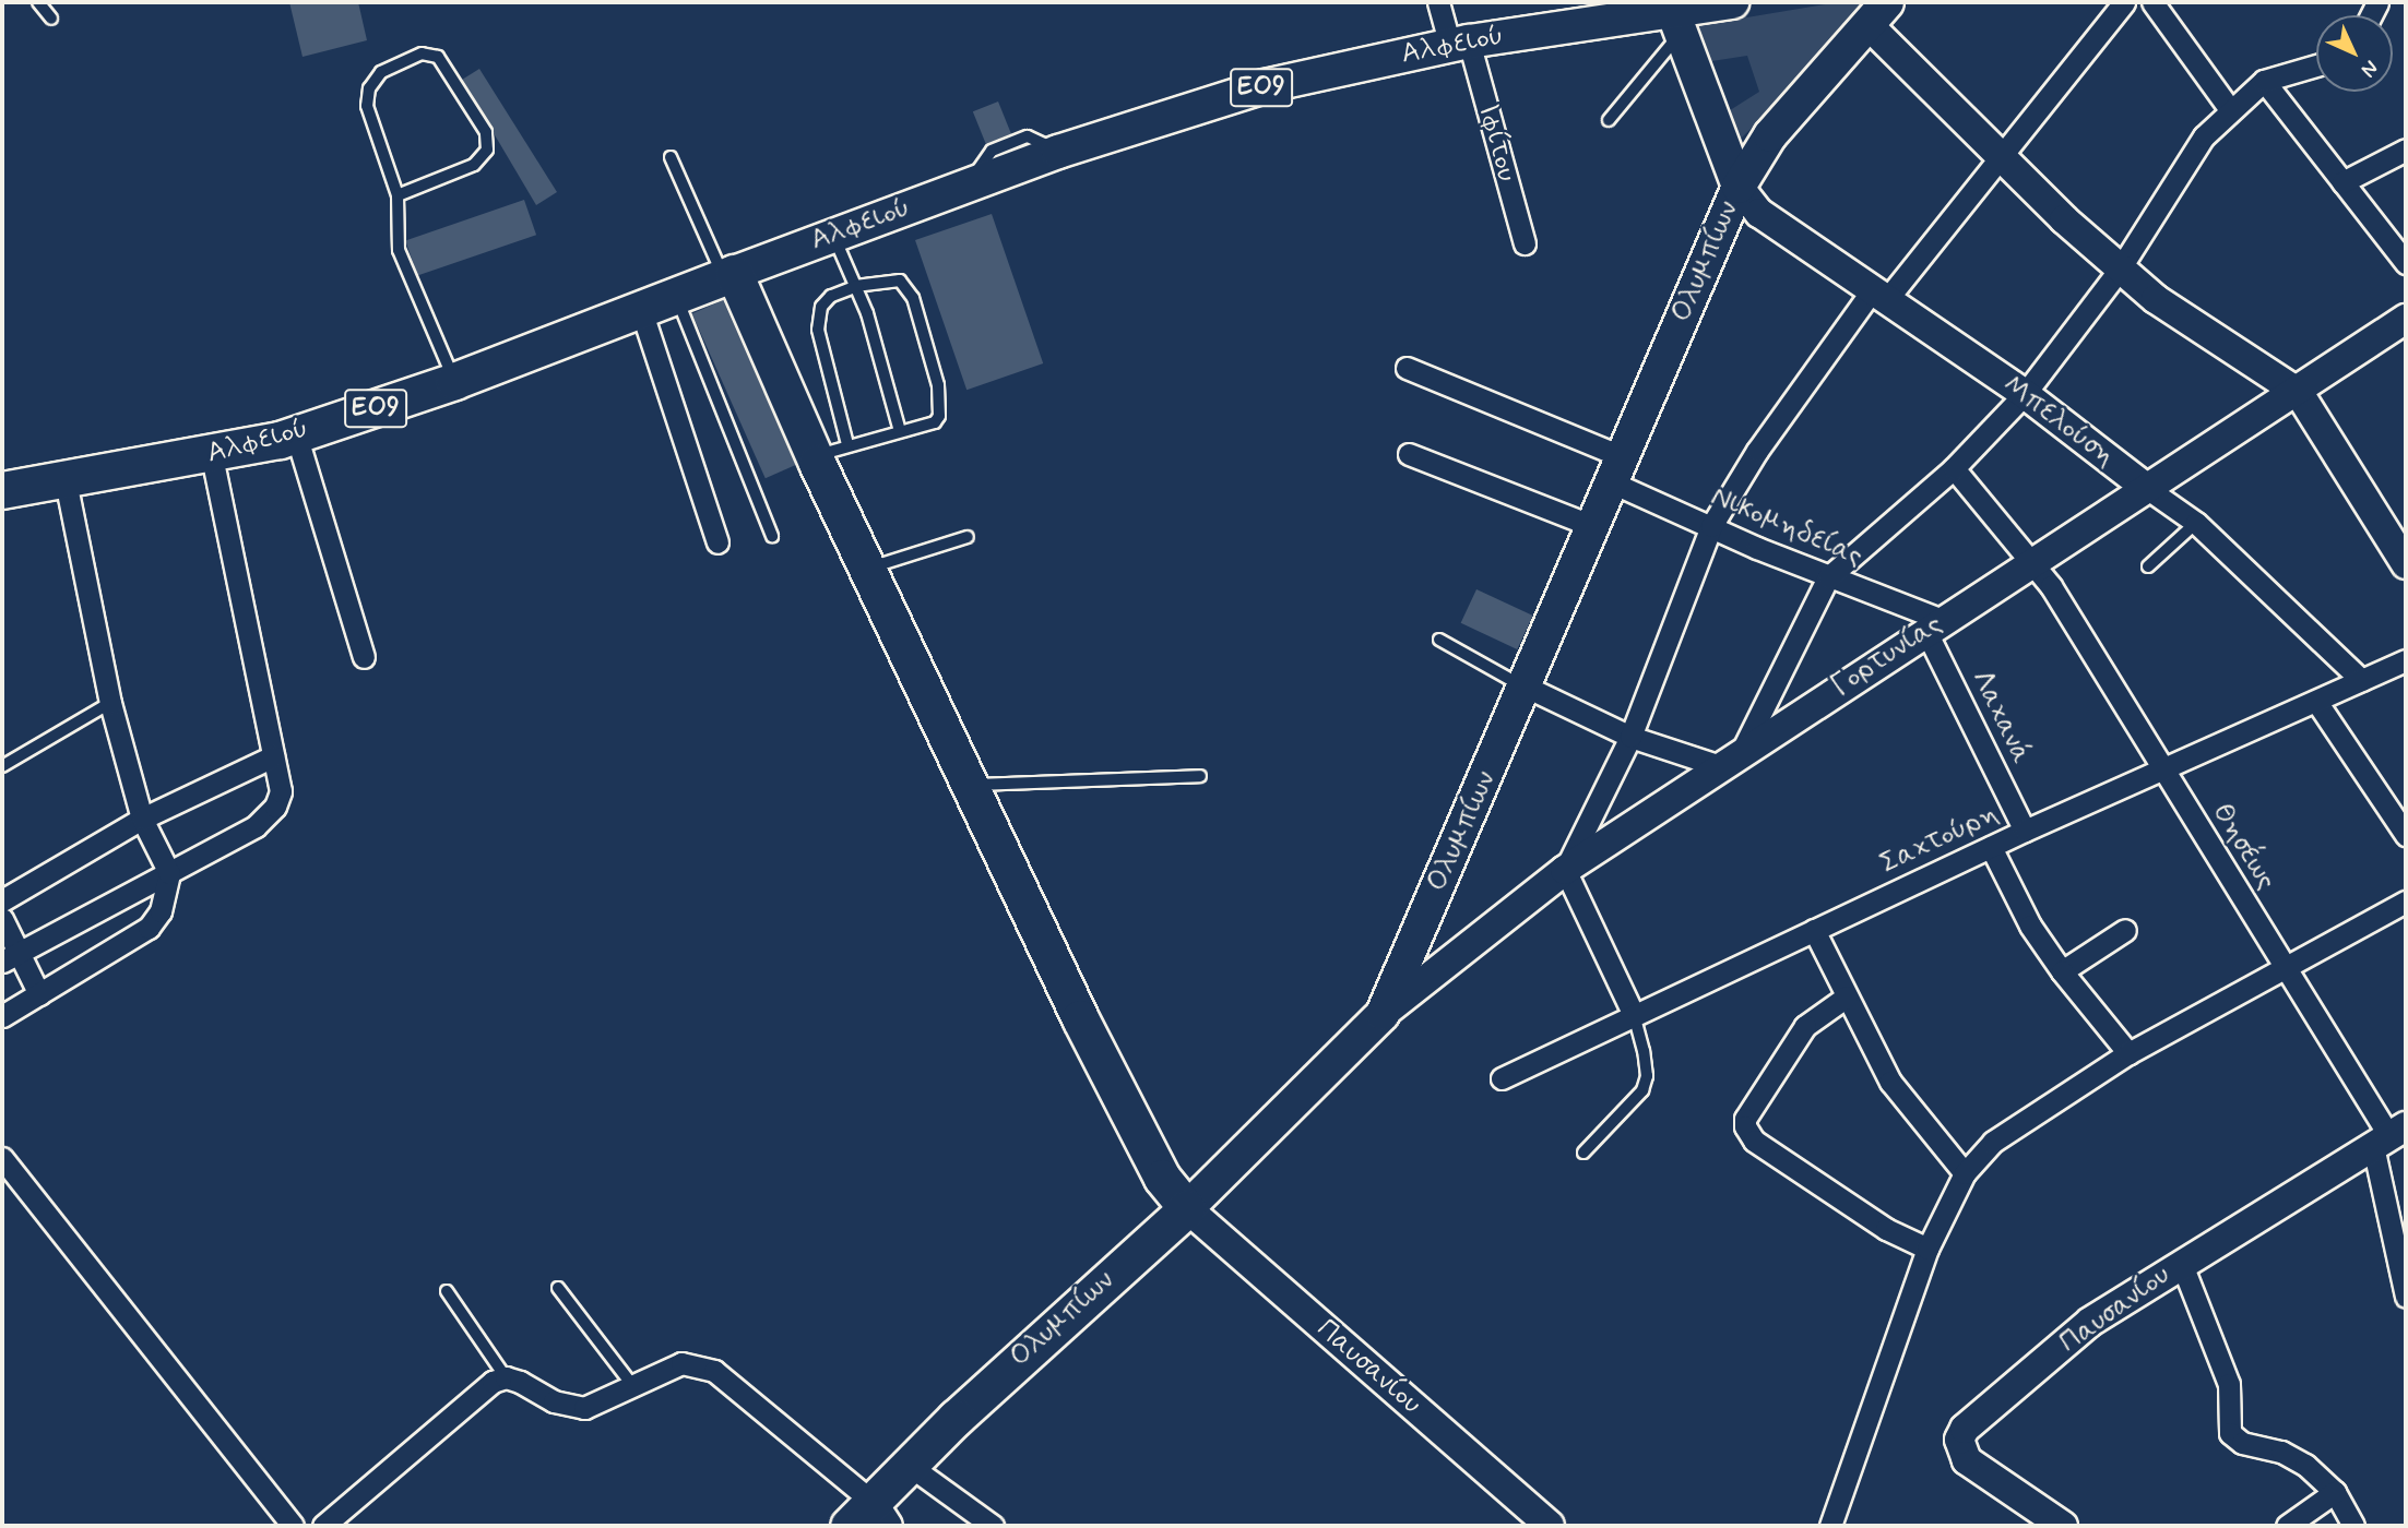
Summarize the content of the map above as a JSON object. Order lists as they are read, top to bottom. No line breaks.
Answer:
{"streets":{"highway":["Αλφειού","ΕΟ9","Ολυμπίων"],"street":["Ιφίτου","Μπελούση","Νικομηδείας","Γορτυνίας","Λαχανά","Σαχτούρη","Θησέως","Παυσανίου"]},"crossings":[["Αλφειού","Ιφίτου"],["Ολυμπίων","Μπελούση"],["Ολυμπίων","Νικομηδείας"],["Ολυμπίων","Γορτυνίας"],["Ολυμπίων","Παυσανίου"],["Μπελούση","Γορτυνίας"],["Μπελούση","Σαχτούρη"],["Νικομηδείας","Γορτυνίας"],["Νικομηδείας","Λαχανά"],["Γορτυνίας","Λαχανά"],["Γορτυνίας","Θησέως"],["Λαχανά","Σαχτούρη"],["Σαχτούρη","Θησέως"],["Θησέως","Παυσανίου"]],"north":"bottom right"}
